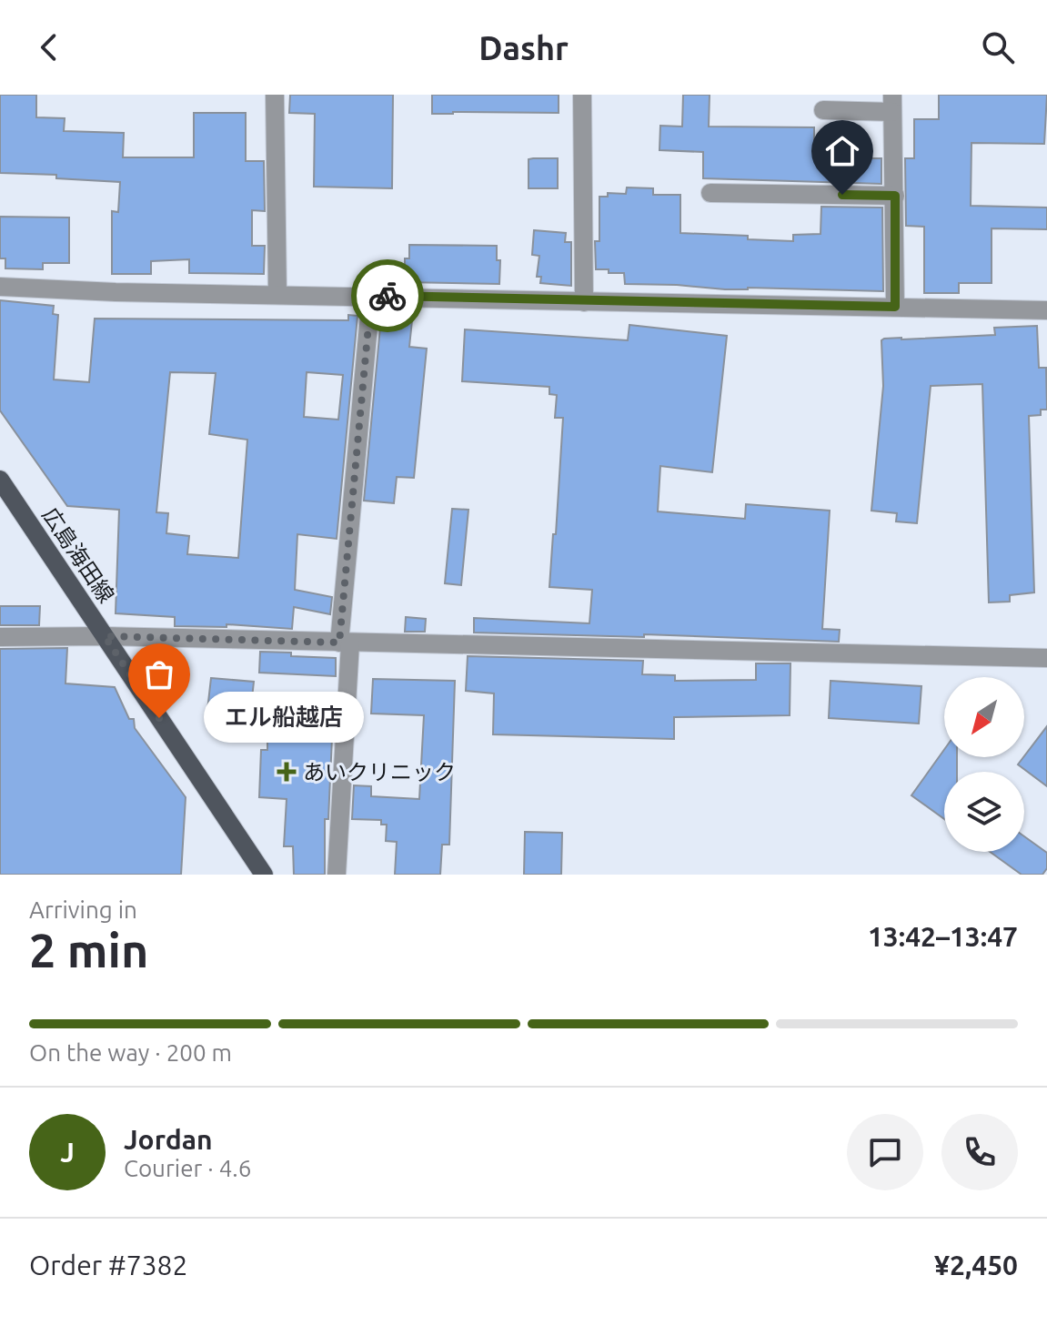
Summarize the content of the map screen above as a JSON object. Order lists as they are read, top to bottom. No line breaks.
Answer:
{"streets":{"main road":["広島海田線"]},"places":{"other":["エル船越店"],"health":["あいクリニック"]},"north":"bottom left","page":{"header":"Dashr","bubble":"エル船越店","heading":["2 min","Arriving in","13:42–13:47"],"panel":["Jordan","Courier · 4.6","Order #7382","¥2,450"],"bar":"On the way · 200 m","round":"J"}}
